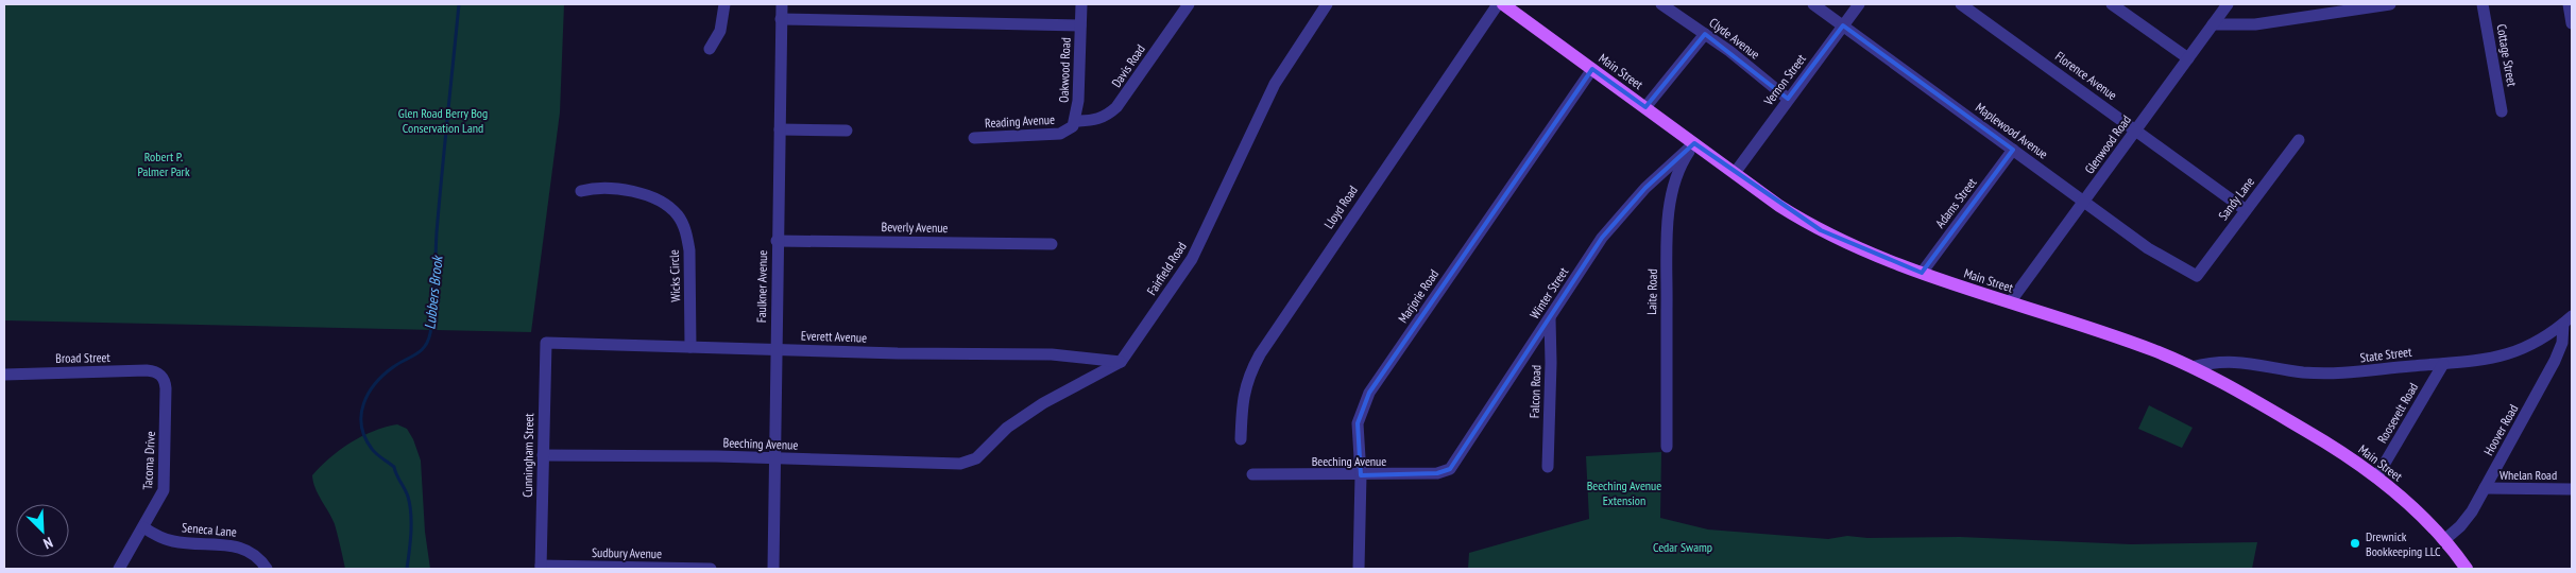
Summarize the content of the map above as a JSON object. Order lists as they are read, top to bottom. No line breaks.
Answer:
{"streets":{"main road":["Main Street"],"street":["Clyde Avenue","Cottage Street","Davis Road","Oakwood Road","Florence Avenue","Vernon Street","Reading Avenue","Maplewood Avenue","Glenwood Road","Sandy Lane","Adams Street","Lloyd Road","Beverly Avenue","Fairfield Road","Wicks Circle","Faulkner Avenue","Laite Road","Winter Street","Marjorie Road","Everett Avenue","State Street","Broad Street","Falcon Road","Roosevelt Road","Hoover Road","Beeching Avenue","Cunningham Street","Tacoma Drive","Whelan Road","Seneca Lane","Sudbury Avenue"]},"crossings":[["Clyde Avenue","Vernon Street"],["Davis Road","Oakwood Road"],["Oakwood Road","Reading Avenue"],["Main Street","Vernon Street"],["Main Street","Glenwood Road"],["Main Street","Adams Street"],["Main Street","Laite Road"],["Main Street","Winter Street"],["Main Street","Marjorie Road"],["Main Street","State Street"],["Main Street","Roosevelt Road"],["Main Street","Hoover Road"],["Florence Avenue","Glenwood Road"],["Florence Avenue","Sandy Lane"],["Vernon Street","Maplewood Avenue"],["Maplewood Avenue","Glenwood Road"],["Maplewood Avenue","Sandy Lane"],["Maplewood Avenue","Adams Street"],["Beverly Avenue","Faulkner Avenue"],["Fairfield Road","Everett Avenue"],["Fairfield Road","Beeching Avenue"],["Wicks Circle","Everett Avenue"],["Faulkner Avenue","Everett Avenue"],["Faulkner Avenue","Beeching Avenue"],["Laite Road","Winter Street"],["Winter Street","Falcon Road"],["Winter Street","Beeching Avenue"],["Marjorie Road","Beeching Avenue"],["Everett Avenue","Cunningham Street"],["State Street","Roosevelt Road"],["State Street","Hoover Road"],["Broad Street","Tacoma Drive"],["Hoover Road","Whelan Road"],["Beeching Avenue","Cunningham Street"],["Cunningham Street","Sudbury Avenue"],["Tacoma Drive","Seneca Lane"]],"water":["Lubbers Brook"],"parks":["Glen Road Berry Bog Conservation Land","Robert P. Palmer Park","Beeching Avenue Extension","Cedar Swamp"],"places":["Drewnick Bookkeeping LLC"],"north":"bottom right"}
